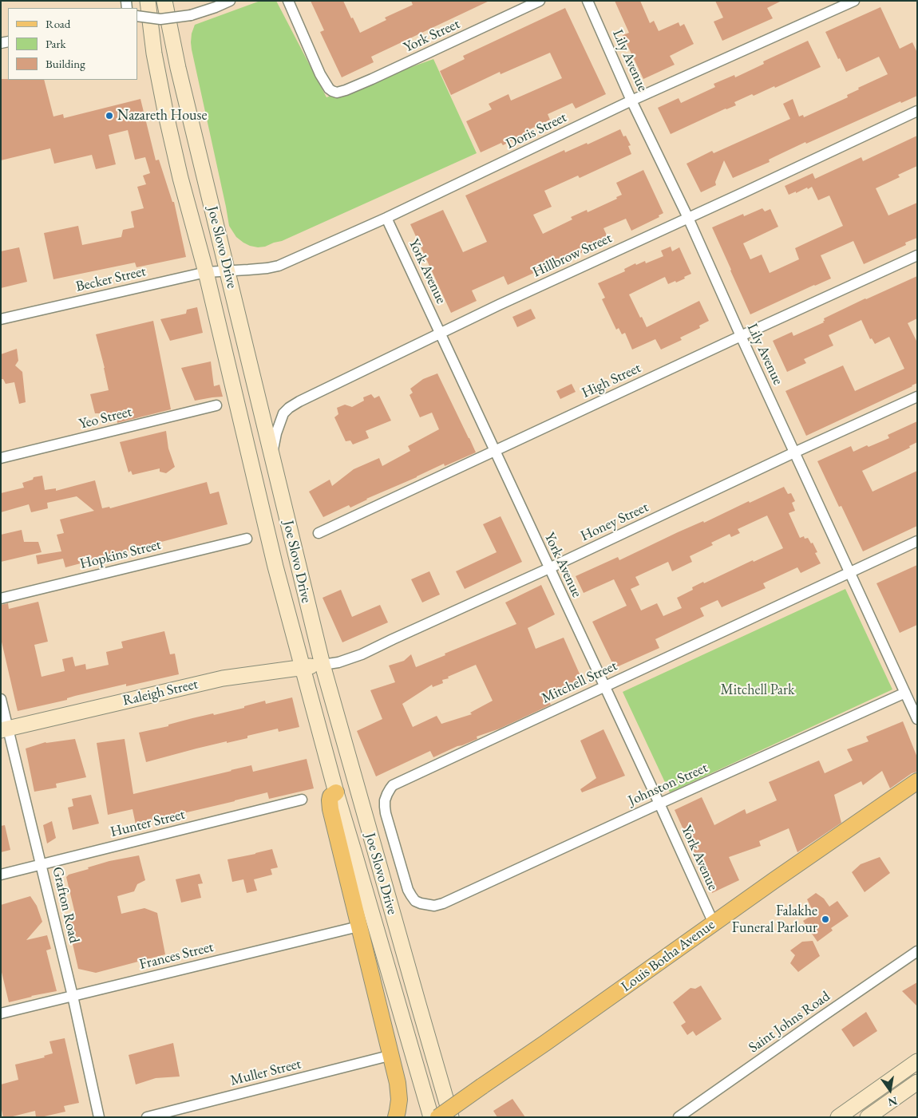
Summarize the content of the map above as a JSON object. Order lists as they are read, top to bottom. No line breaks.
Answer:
{"streets":{"main road":["Joe Slovo Drive","Raleigh Street","Louis Botha Avenue"],"street":["York Street","Lily Avenue","Doris Street","Hillbrow Street","York Avenue","Becker Street","High Street","Yeo Street","Honey Street","Hopkins Street","Mitchell Street","Johnston Street","Hunter Street","Grafton Road","Frances Street","Saint Johns Road","Muller Street"]},"crossings":[["Lily Avenue","Doris Street"],["Lily Avenue","Hillbrow Street"],["Lily Avenue","High Street"],["Lily Avenue","Honey Street"],["Lily Avenue","Mitchell Street"],["Lily Avenue","Johnston Street"],["Doris Street","Joe Slovo Drive"],["Doris Street","York Avenue"],["Doris Street","Becker Street"],["Joe Slovo Drive","Hillbrow Street"],["Joe Slovo Drive","Becker Street"],["Joe Slovo Drive","Honey Street"],["Joe Slovo Drive","Raleigh Street"],["Hillbrow Street","York Avenue"],["York Avenue","High Street"],["York Avenue","Honey Street"],["York Avenue","Mitchell Street"],["York Avenue","Johnston Street"],["York Avenue","Louis Botha Avenue"],["Honey Street","Raleigh Street"],["Mitchell Street","Johnston Street"],["Raleigh Street","Grafton Road"],["Hunter Street","Grafton Road"],["Grafton Road","Frances Street"]],"parks":["Mitchell Park"],"places":["Nazareth House","Falakhe Funeral Parlour"],"legend":["Road","Park","Building"],"north":"bottom"}
